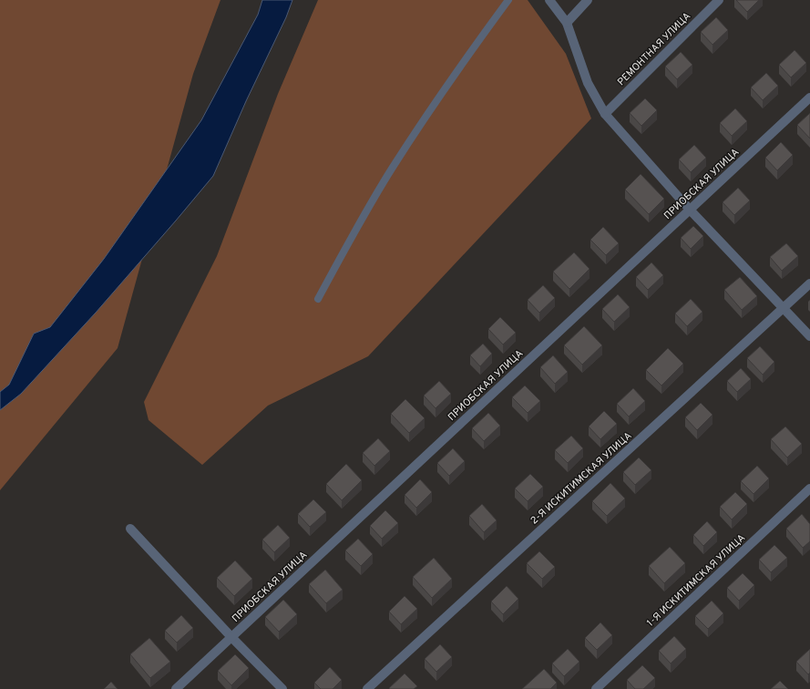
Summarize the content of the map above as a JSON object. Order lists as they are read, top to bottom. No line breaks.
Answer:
{"streets":{"street":["РЕМОНТНАЯ УЛИЦА","ПРИОБСКАЯ УЛИЦА","2-Я ИСКИТИМСКАЯ УЛИЦА","1-Я ИСКИТИМСКАЯ УЛИЦА"]}}
